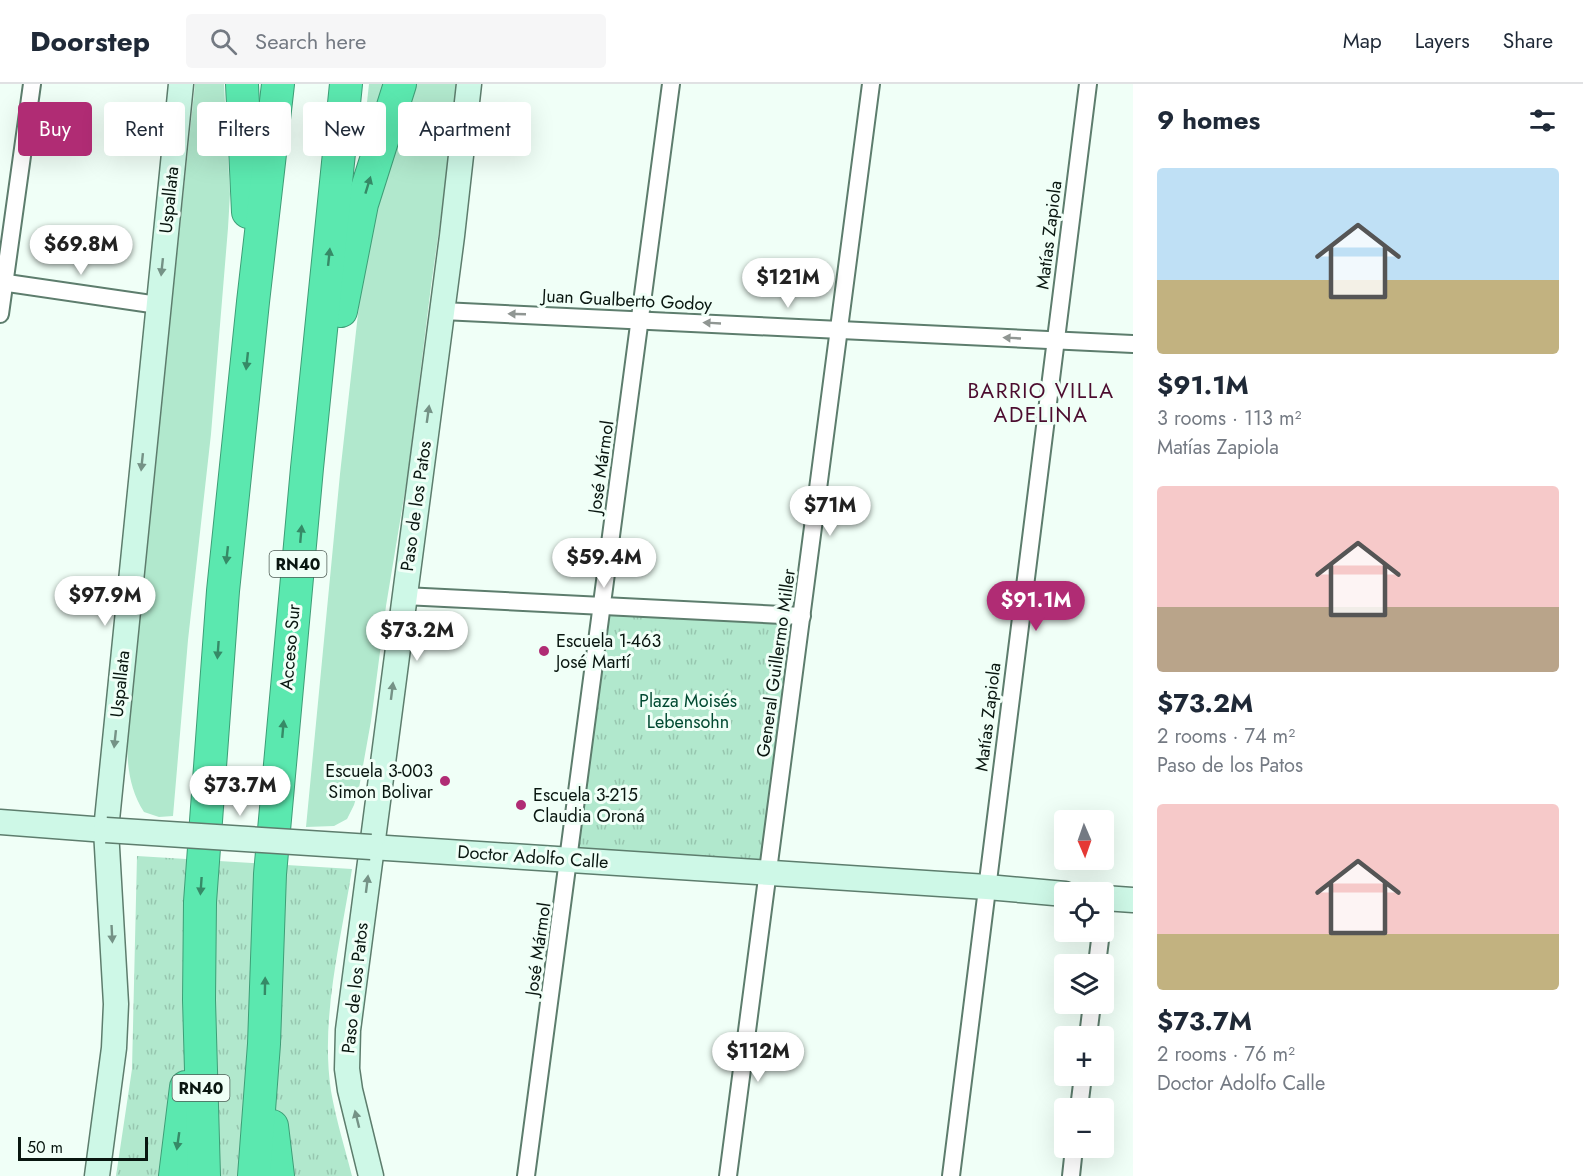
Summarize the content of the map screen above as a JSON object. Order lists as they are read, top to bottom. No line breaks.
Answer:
{"streets":{"highway":["RN40","Acceso Sur"],"street":["Uspallata","Matías Zapiola","Juan Gualberto Godoy","José Mármol","Paso de los Patos","General Guillermo Miller","Doctor Adolfo Calle"]},"crossings":[["Uspallata","Doctor Adolfo Calle"],["Matías Zapiola","Juan Gualberto Godoy"],["Matías Zapiola","Doctor Adolfo Calle"],["Juan Gualberto Godoy","José Mármol"],["Juan Gualberto Godoy","Paso de los Patos"],["Juan Gualberto Godoy","General Guillermo Miller"],["José Mármol","Doctor Adolfo Calle"],["Paso de los Patos","Doctor Adolfo Calle"],["General Guillermo Miller","Doctor Adolfo Calle"]],"one_way":["Uspallata","Juan Gualberto Godoy","Paso de los Patos"],"districts":["BARRIO VILLA ADELINA"],"parks":["Plaza Moisés Lebensohn"],"places":["Escuela 1-463 José Martí","Escuela 3-003 Simon Bolivar","Escuela 3-215 Claudia Oroná"],"scale_bar":"50 m","north":"bottom","page":{"header":"Doorstep","search":"Search here","nav":["Map","Layers","Share"],"heading":"9 homes","chip":["Buy","Rent","Filters","New","Apartment"],"list":[{"name":"$91.1M","note":"3 rooms · 113 m² · Matías Zapiola"},{"name":"$73.2M","note":"2 rooms · 74 m² · Paso de los Patos"},{"name":"$73.7M","note":"2 rooms · 76 m² · Doctor Adolfo Calle"}],"price":["$69.8M","$121M","$71M","$59.4M","$97.9M","$91.1M","$73.2M","$73.7M","$112M"],"map_buttons":["+","−"],"scale":"50 m"}}
